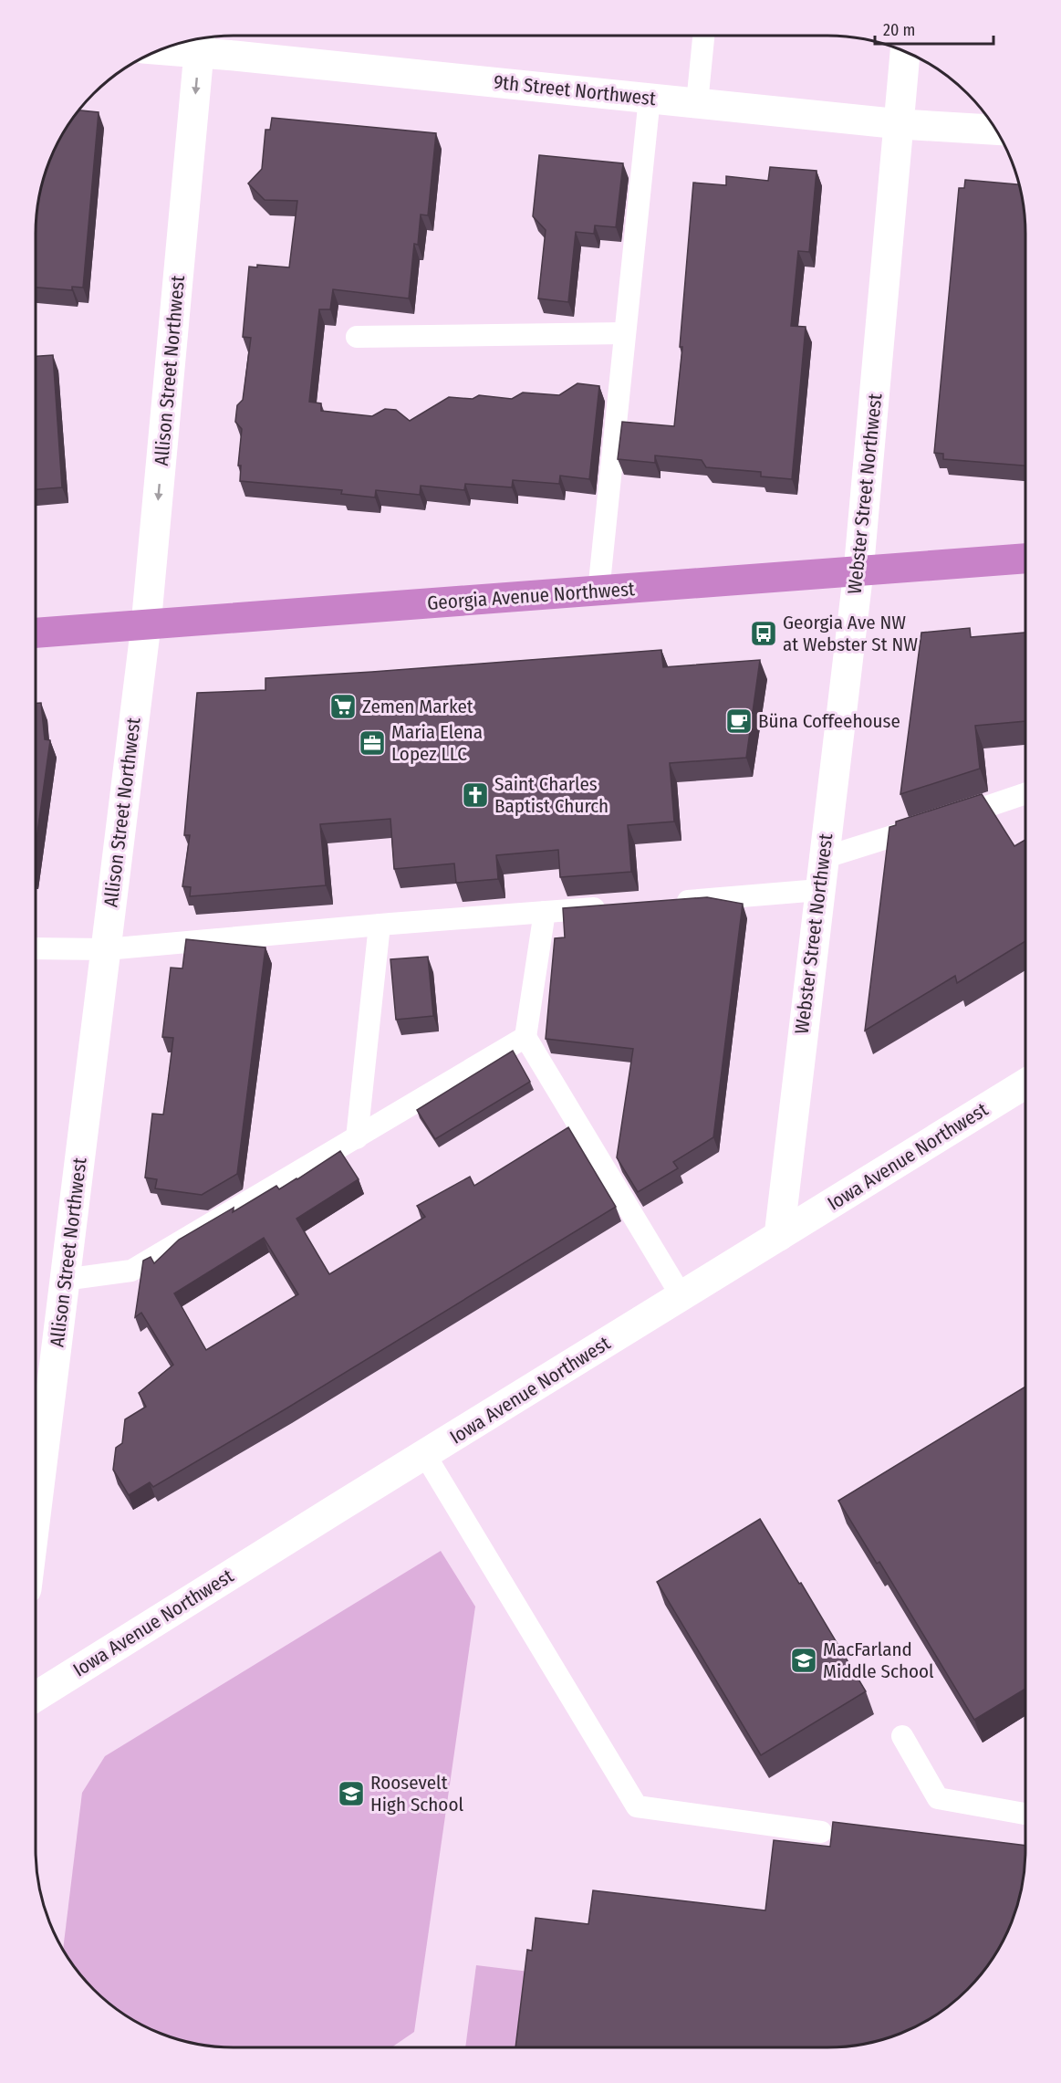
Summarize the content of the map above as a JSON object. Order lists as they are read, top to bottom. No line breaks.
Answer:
{"streets":{"highway":["Georgia Avenue Northwest"],"street":["9th Street Northwest","Allison Street Northwest","Webster Street Northwest","Iowa Avenue Northwest"]},"crossings":[["9th Street Northwest","Allison Street Northwest"],["9th Street Northwest","Webster Street Northwest"],["Allison Street Northwest","Georgia Avenue Northwest"],["Webster Street Northwest","Georgia Avenue Northwest"],["Webster Street Northwest","Iowa Avenue Northwest"]],"one_way":["Allison Street Northwest"],"places":{"bus stop":["Georgia Ave NW at Webster St NW"],"supermarket":["Zemen Market"],"cafe":["Büna Coffeehouse"],"office":["Maria Elena Lopez LLC"],"church":["Saint Charles Baptist Church"],"school or university":["MacFarland Middle School","Roosevelt High School"]},"scale_bar":"20 m"}
